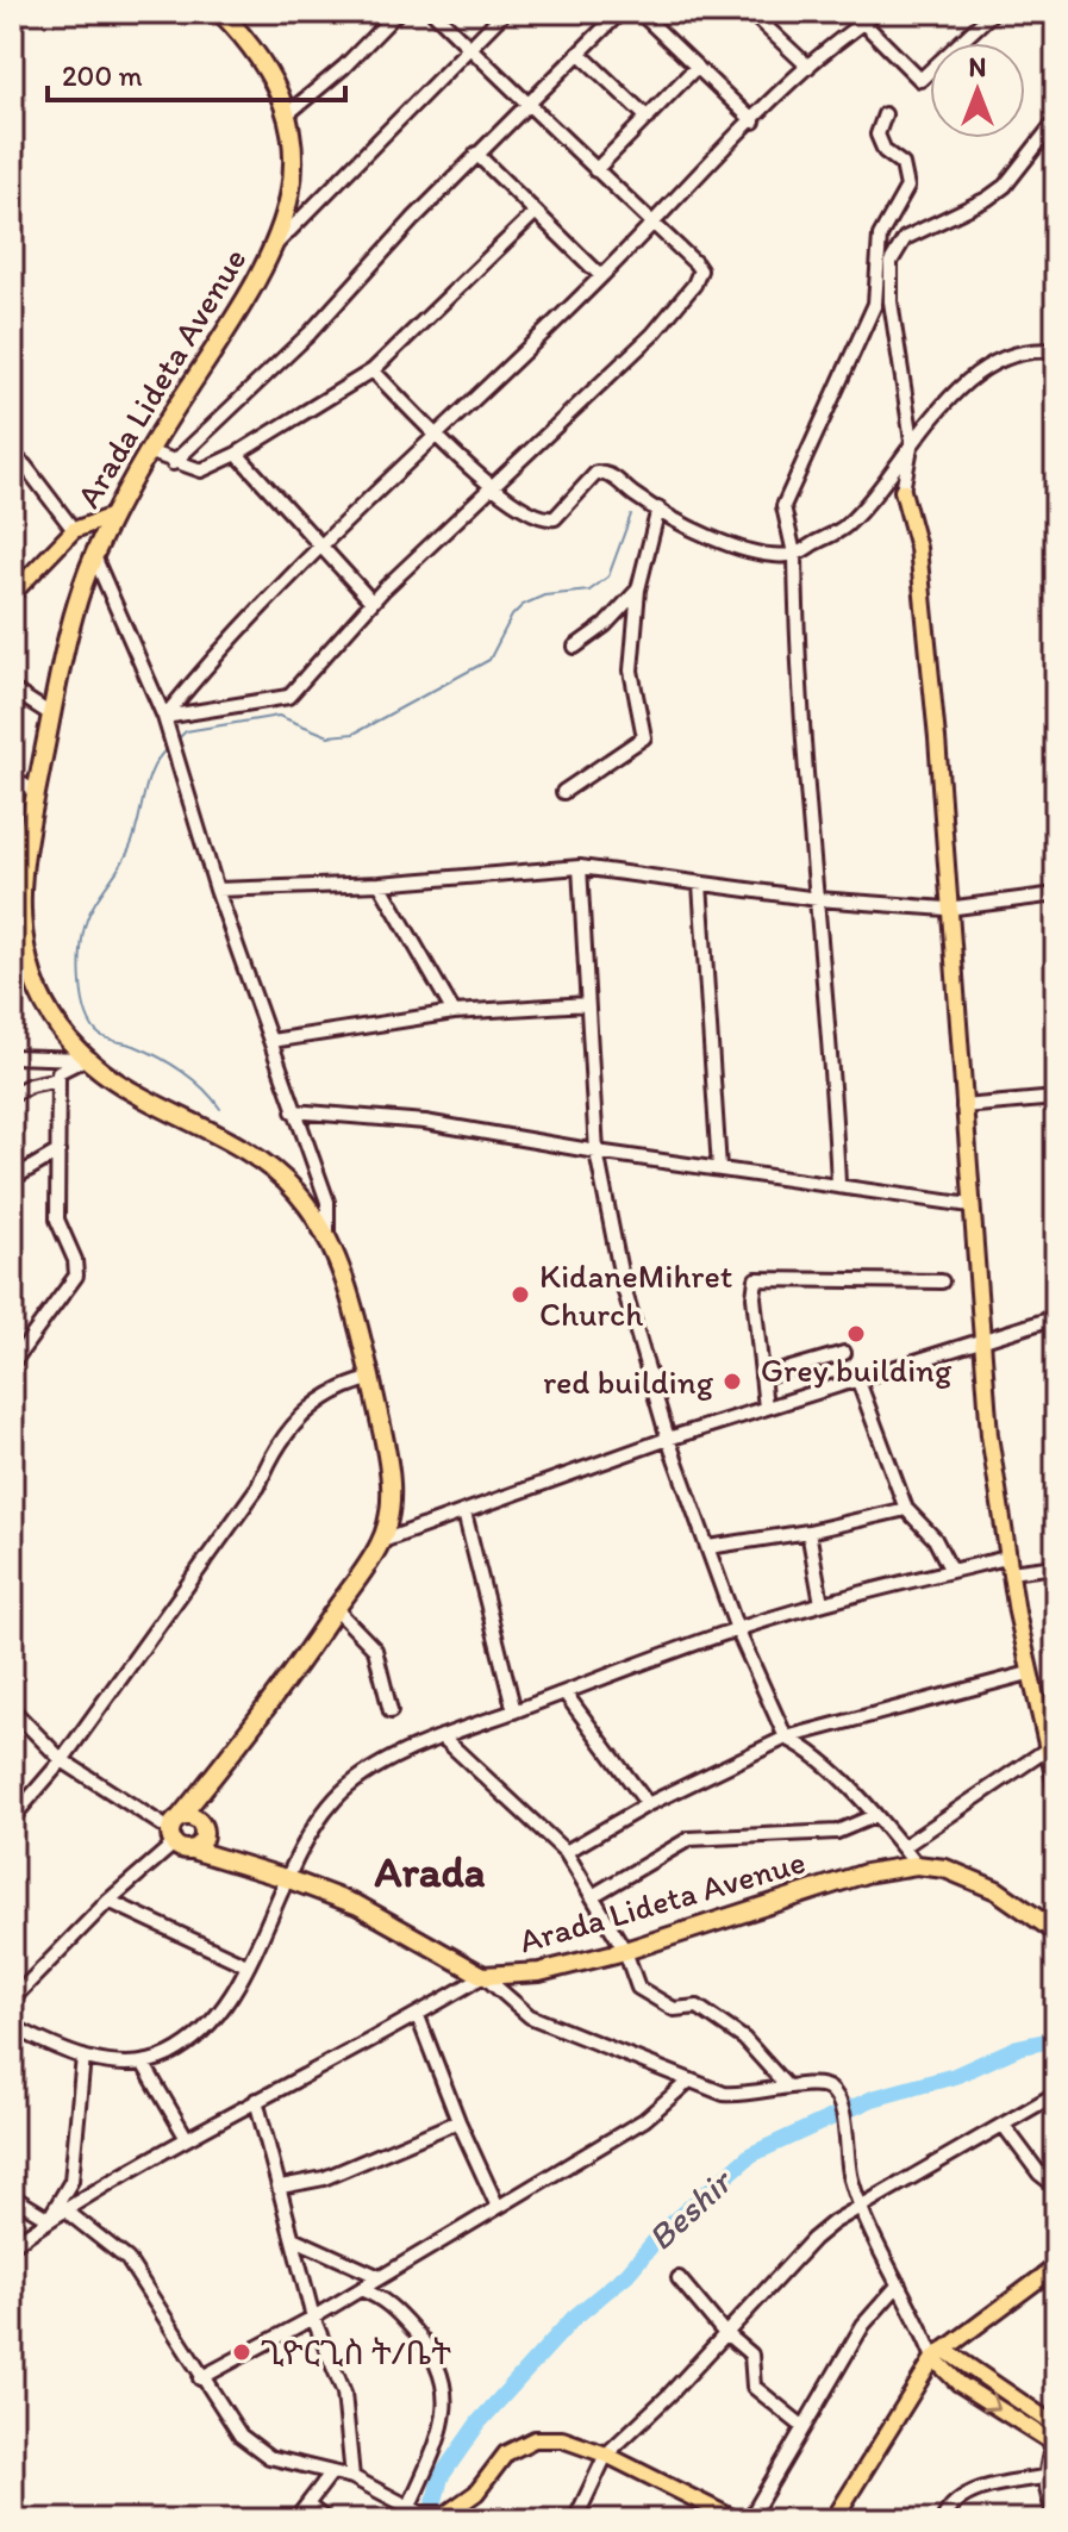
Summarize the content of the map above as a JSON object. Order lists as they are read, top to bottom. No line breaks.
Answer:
{"streets":{"highway":["Arada Lideta Avenue"]},"districts":["Arada"],"water":["Beshir"],"places":["KidaneMihret Church","Grey building","red building","ጊዮርጊስ ት/ቤት"],"scale_bar":"200 m","north":"top"}
